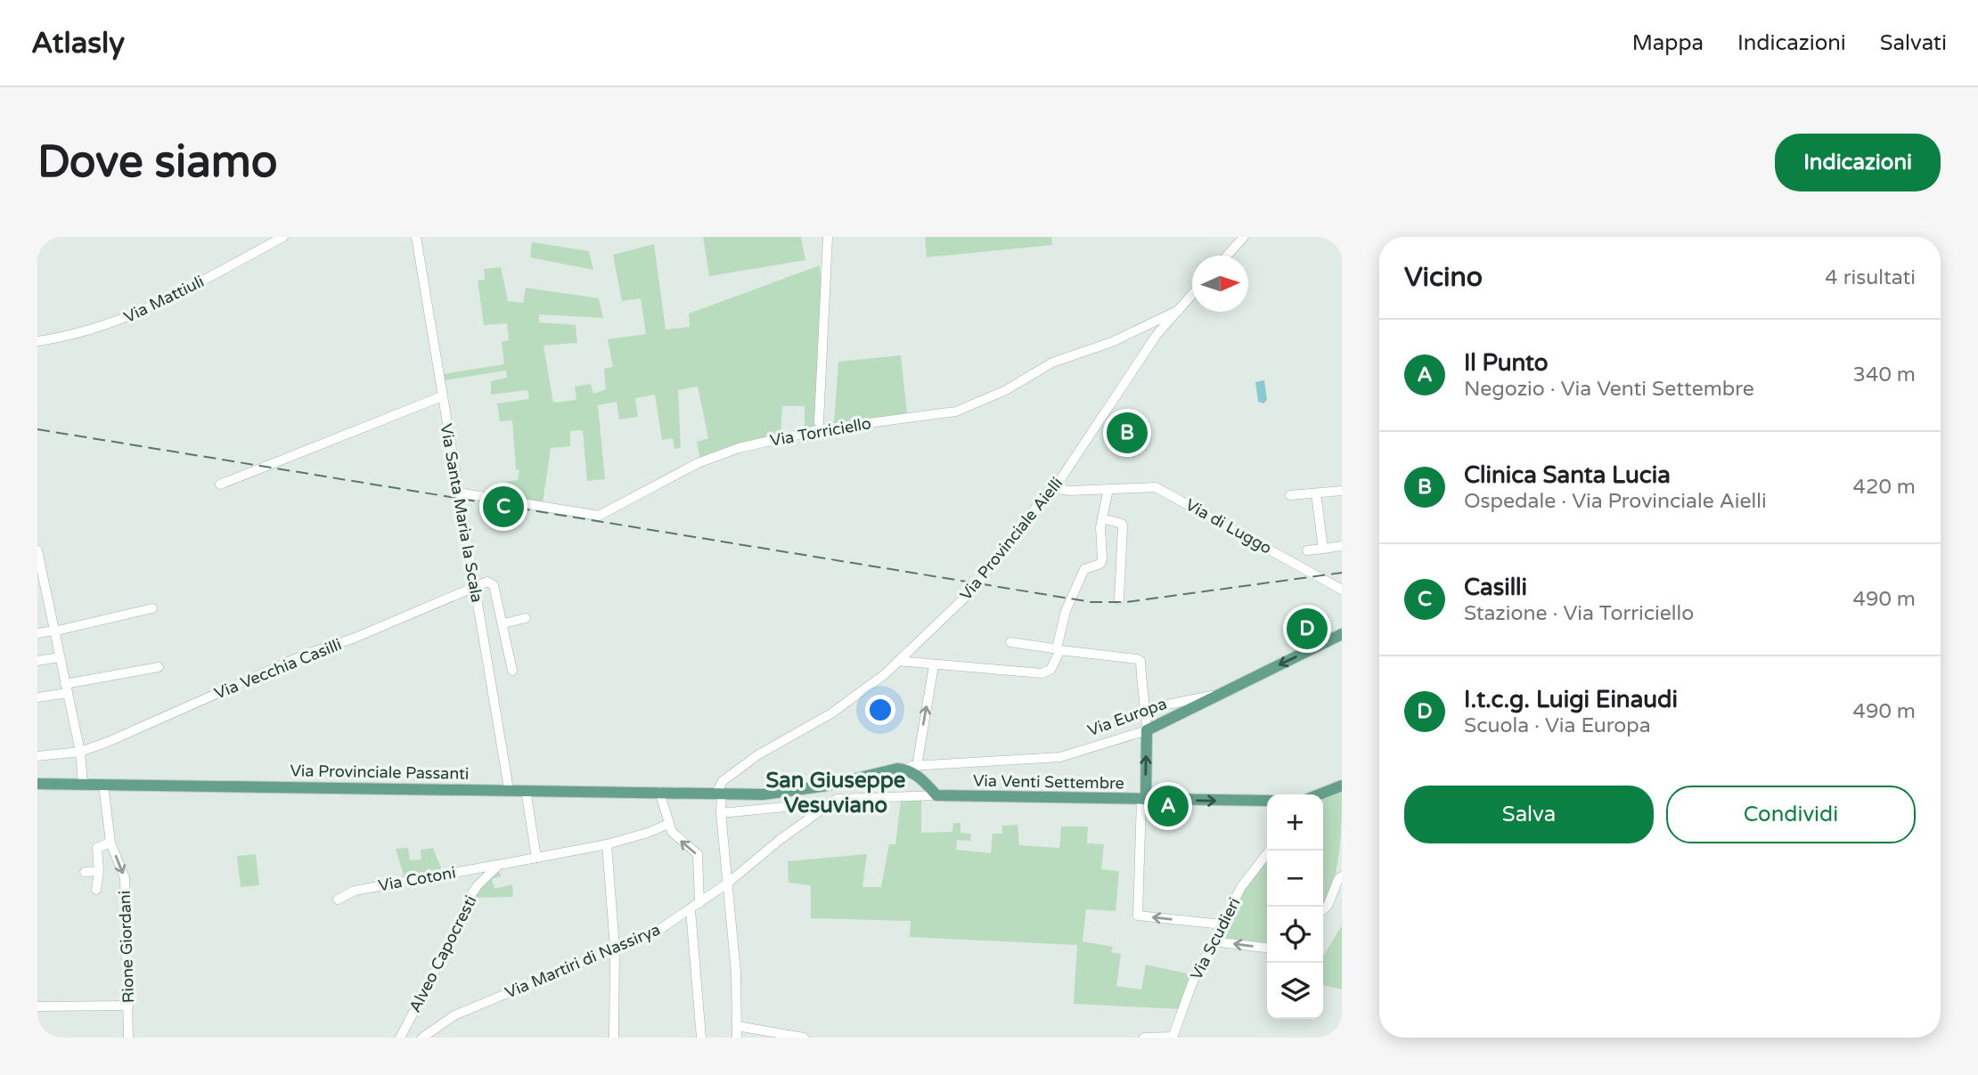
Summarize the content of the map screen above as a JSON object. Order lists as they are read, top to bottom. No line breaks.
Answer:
{"streets":{"main road":["Via Europa","Via Provinciale Passanti","Via Venti Settembre"],"street":["Via Mattiuli","Via Torriciello","Via Santa Maria la Scala","Via di Luggo","Via Provinciale Aielli","Via Vecchia Casilli","Via Cotoni","Via Scudieri","Rione Giordani","Alveo Capocresti","Via Martiri di Nassirya"]},"crossings":[["Via Torriciello","Via Santa Maria la Scala"],["Via Torriciello","Via Provinciale Aielli"],["Via Santa Maria la Scala","Via Vecchia Casilli"],["Via Santa Maria la Scala","Via Provinciale Passanti"],["Via di Luggo","Via Provinciale Aielli"],["Via Provinciale Aielli","Via Provinciale Passanti"],["Via Europa","Via Provinciale Passanti"],["Via Provinciale Passanti","Rione Giordani"],["Via Venti Settembre","Via Martiri di Nassirya"],["Via Cotoni","Alveo Capocresti"]],"one_way":["Via Venti Settembre","Rione Giordani"],"districts":["San Giuseppe Vesuviano"],"north":"right","page":{"header":"Atlasly","nav":["Mappa","Indicazioni","Salvati"],"buttons":["Indicazioni",["Salva","Condividi"]],"title":"Dove siamo","heading":["Vicino","4 risultati"],"list":[{"mark":"A","name":"Il Punto","note":"Negozio · Via Venti Settembre","value":"340 m"},{"mark":"B","name":"Clinica Santa Lucia","note":"Ospedale · Via Provinciale Aielli","value":"420 m"},{"mark":"C","name":"Casilli","note":"Stazione · Via Torriciello","value":"490 m"},{"mark":"D","name":"I.t.c.g. Luigi Einaudi","note":"Scuola · Via Europa","value":"490 m"}],"pins":["B","C","D","A"],"map_buttons":["+","−"]}}
